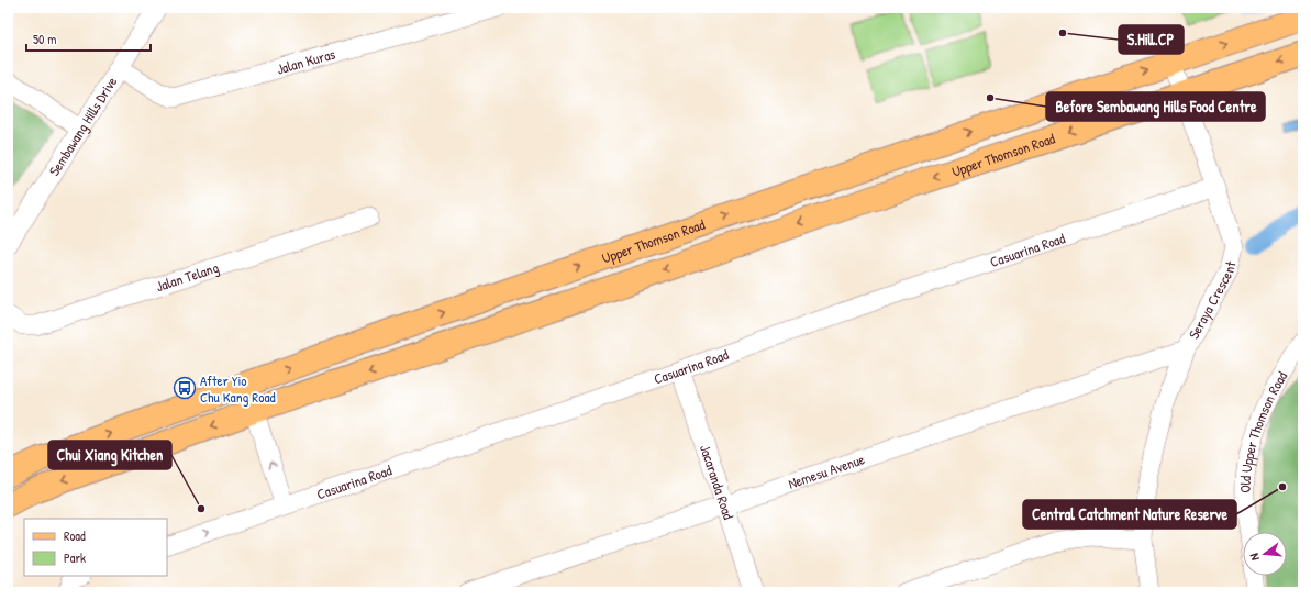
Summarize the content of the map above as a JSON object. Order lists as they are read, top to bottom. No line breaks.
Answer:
{"streets":{"main road":["Upper Thomson Road"],"street":["Jalan Kuras","Sembawang Hills Drive","Casuarina Road","Jalan Telang","Seraya Crescent","Old Upper Thomson Road","Nemesu Avenue","Jacaranda Road"]},"crossings":[["Jalan Kuras","Sembawang Hills Drive"],["Upper Thomson Road","Seraya Crescent"],["Casuarina Road","Seraya Crescent"],["Casuarina Road","Jacaranda Road"],["Seraya Crescent","Nemesu Avenue"],["Nemesu Avenue","Jacaranda Road"]],"places":{"other":["S.Hill.CP","Before Sembawang Hills Food Centre","Central Catchment Nature Reserve","Chui Xiang Kitchen"],"bus stop":["After Yio Chu Kang Road"]},"legend":["Road","Park"],"scale_bar":"50 m","north":"left"}
